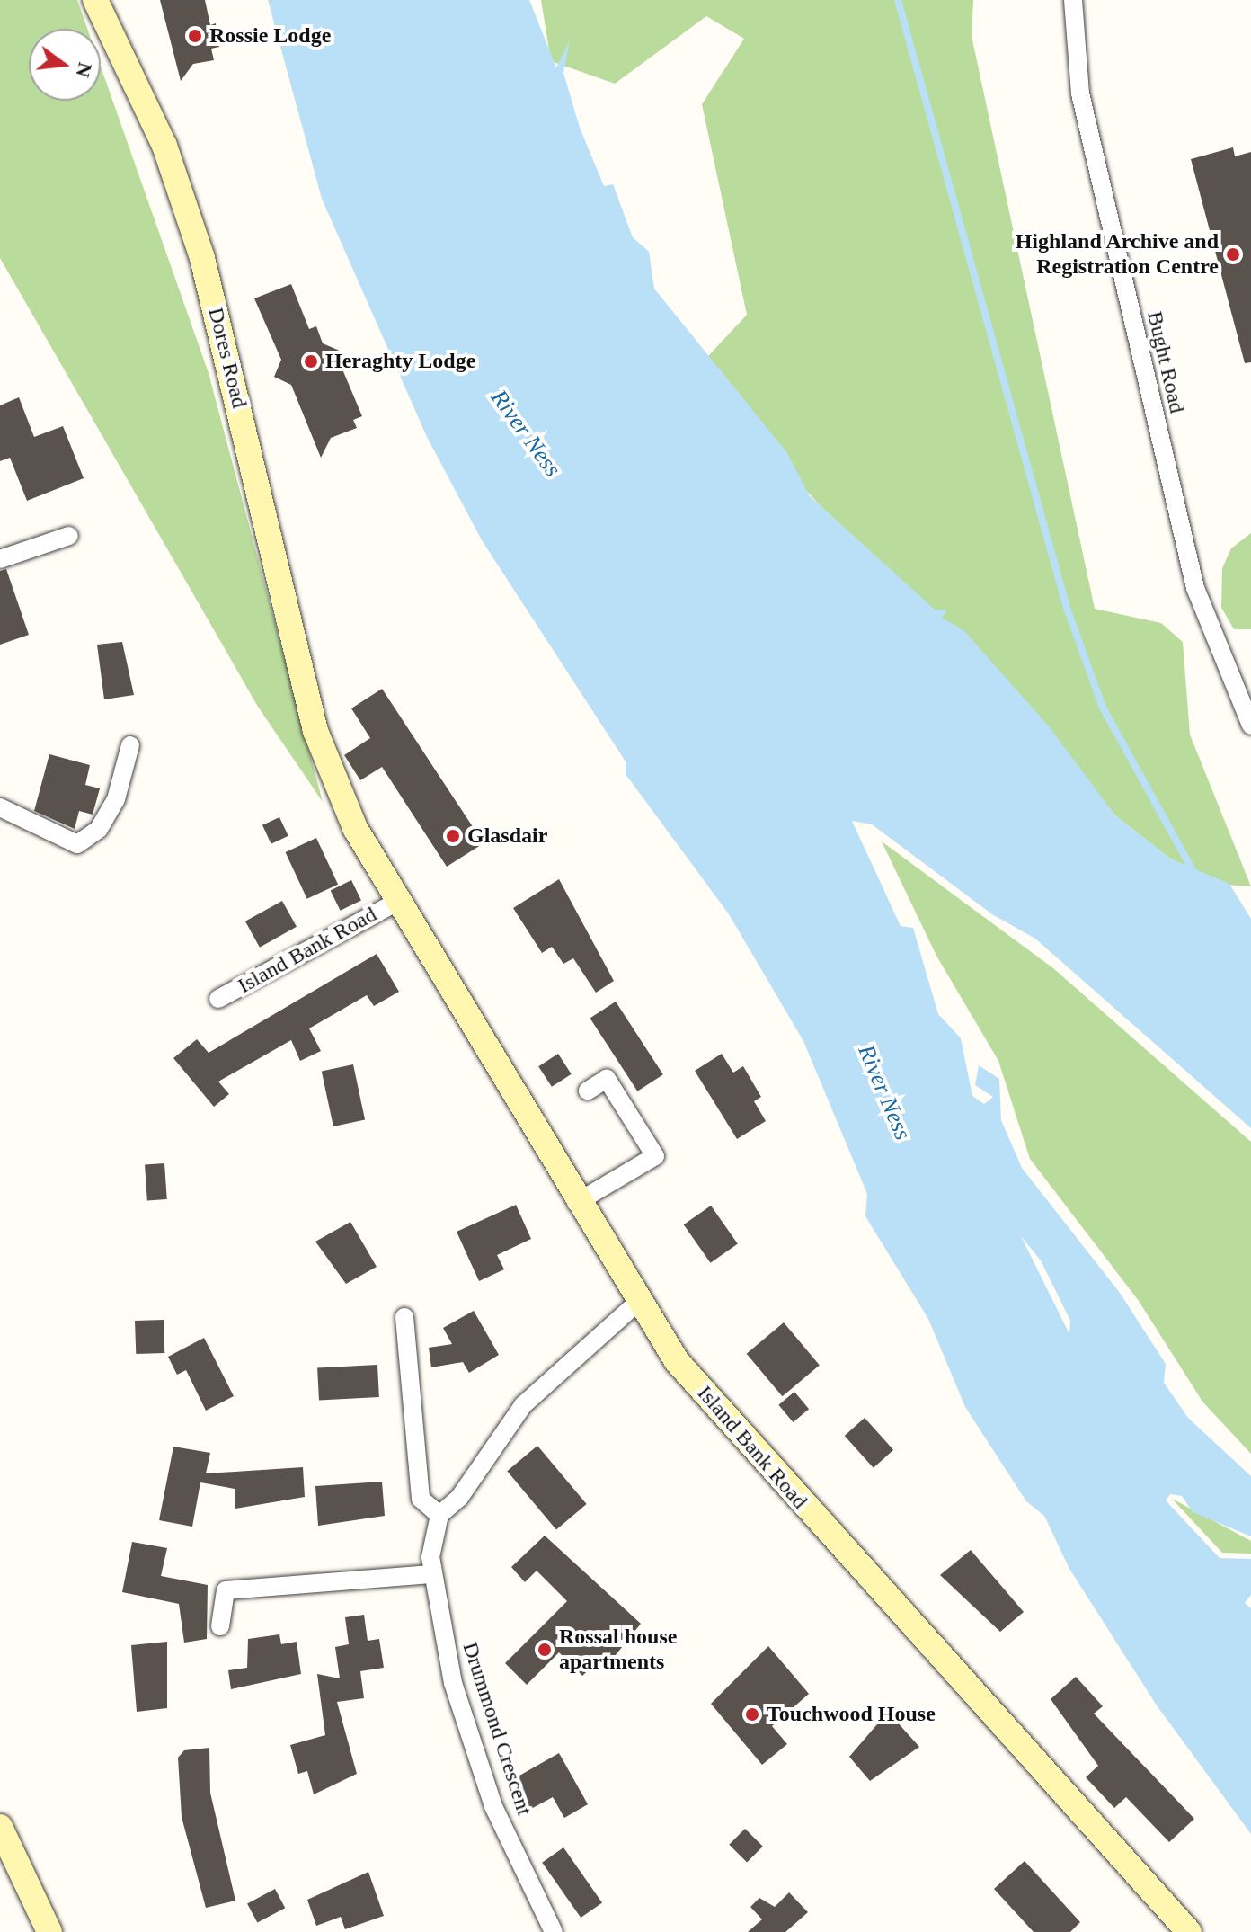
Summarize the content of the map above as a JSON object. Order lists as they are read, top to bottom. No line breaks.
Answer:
{"streets":{"main road":["Dores Road","Island Bank Road"],"street":["Bught Road","Drummond Crescent"]},"crossings":[["Dores Road","Island Bank Road"]],"water":["River Ness"],"places":["Rossie Lodge","Highland Archive and Registration Centre","Heraghty Lodge","Glasdair","Rossal house apartments","Touchwood House"],"north":"right"}
